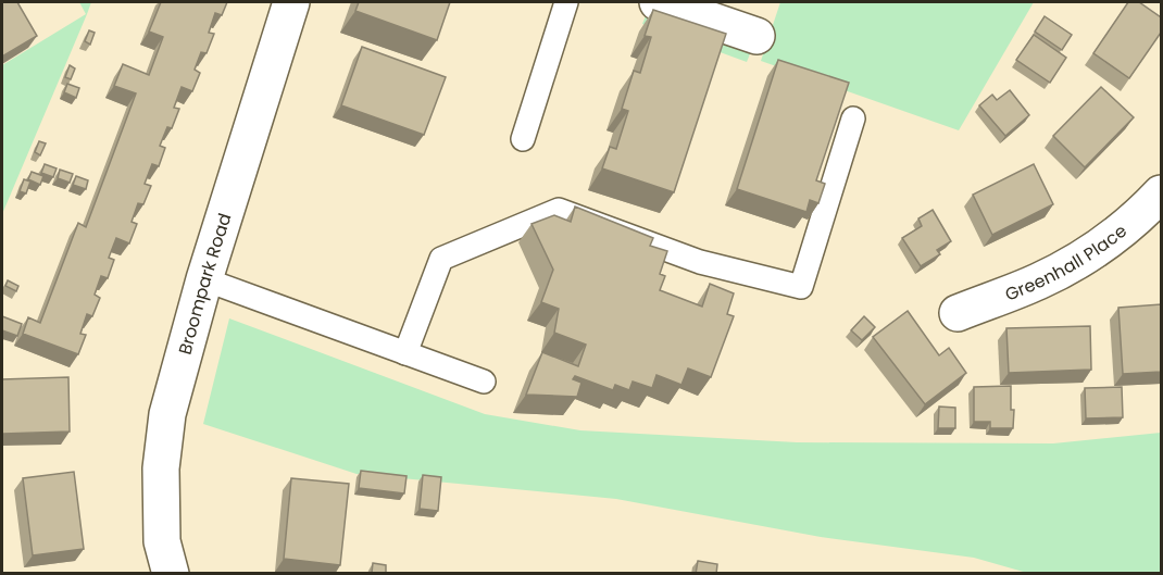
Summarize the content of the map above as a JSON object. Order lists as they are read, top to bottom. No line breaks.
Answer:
{"streets":{"street":["Greenhall Place","Broompark Road"]}}
